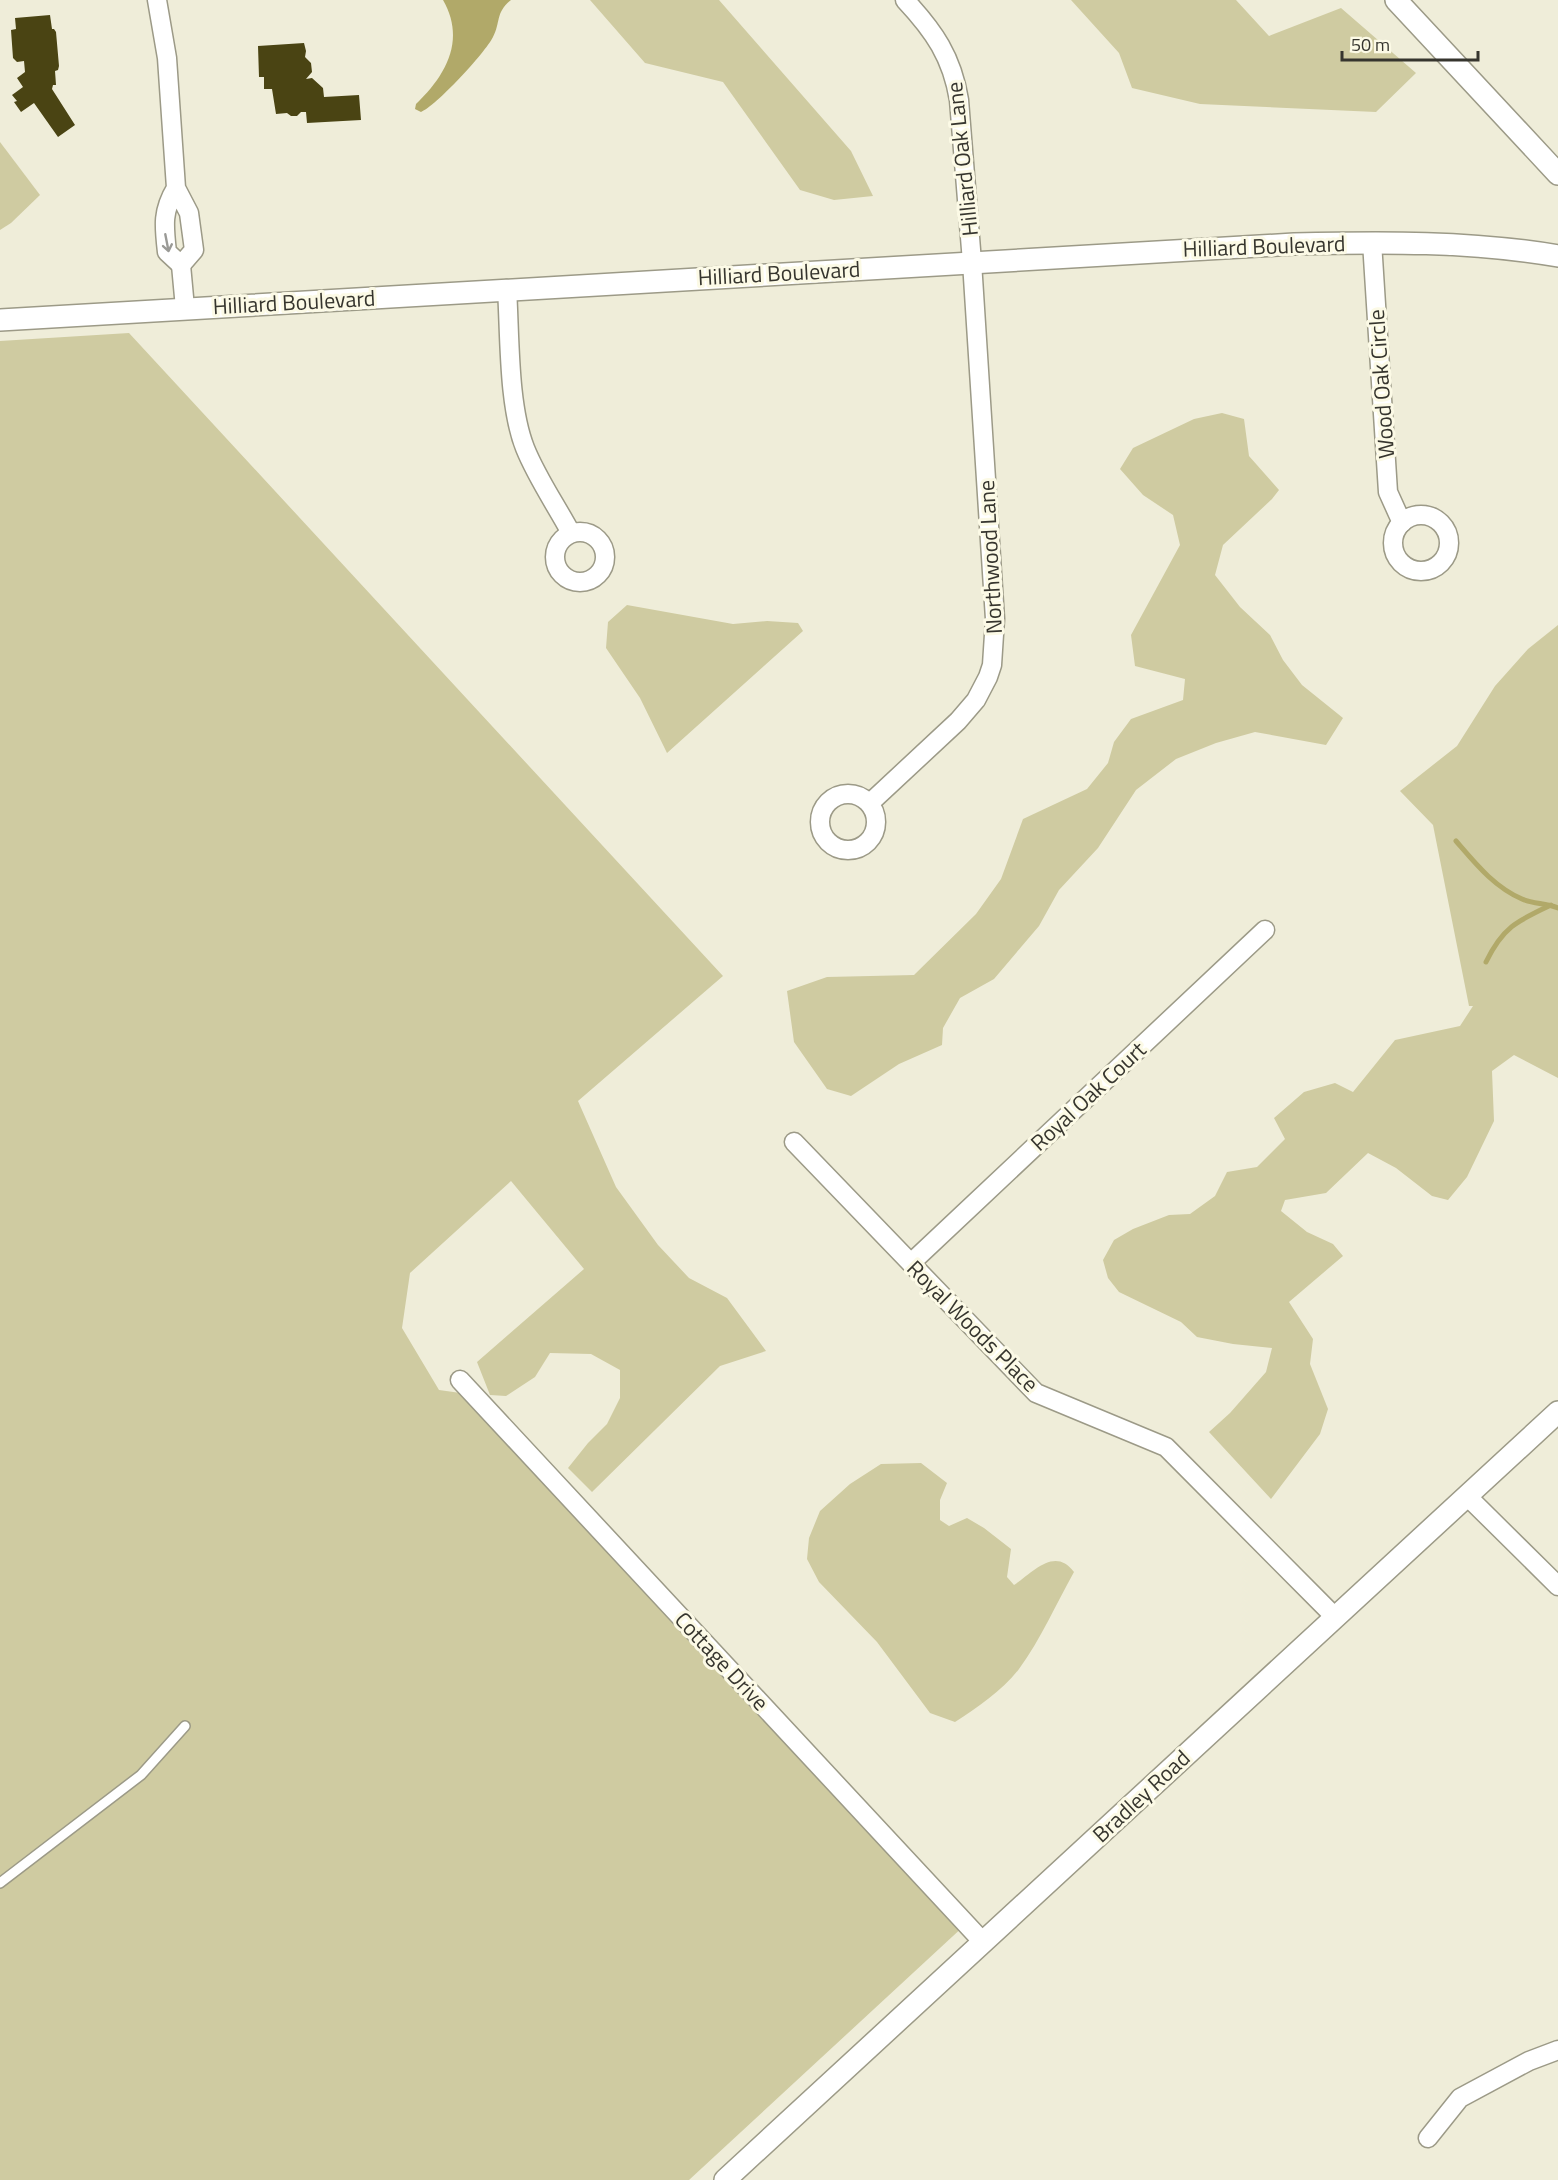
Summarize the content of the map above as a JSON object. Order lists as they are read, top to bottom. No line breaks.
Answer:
{"streets":{"street":["Hilliard Oak Lane","Hilliard Boulevard","Wood Oak Circle","Northwood Lane","Royal Oak Court","Royal Woods Place","Cottage Drive","Bradley Road"]},"crossings":[["Hilliard Oak Lane","Hilliard Boulevard"],["Hilliard Oak Lane","Northwood Lane"],["Hilliard Boulevard","Wood Oak Circle"],["Hilliard Boulevard","Northwood Lane"],["Royal Oak Court","Royal Woods Place"],["Royal Woods Place","Bradley Road"],["Cottage Drive","Bradley Road"]],"scale_bar":"50 m"}
